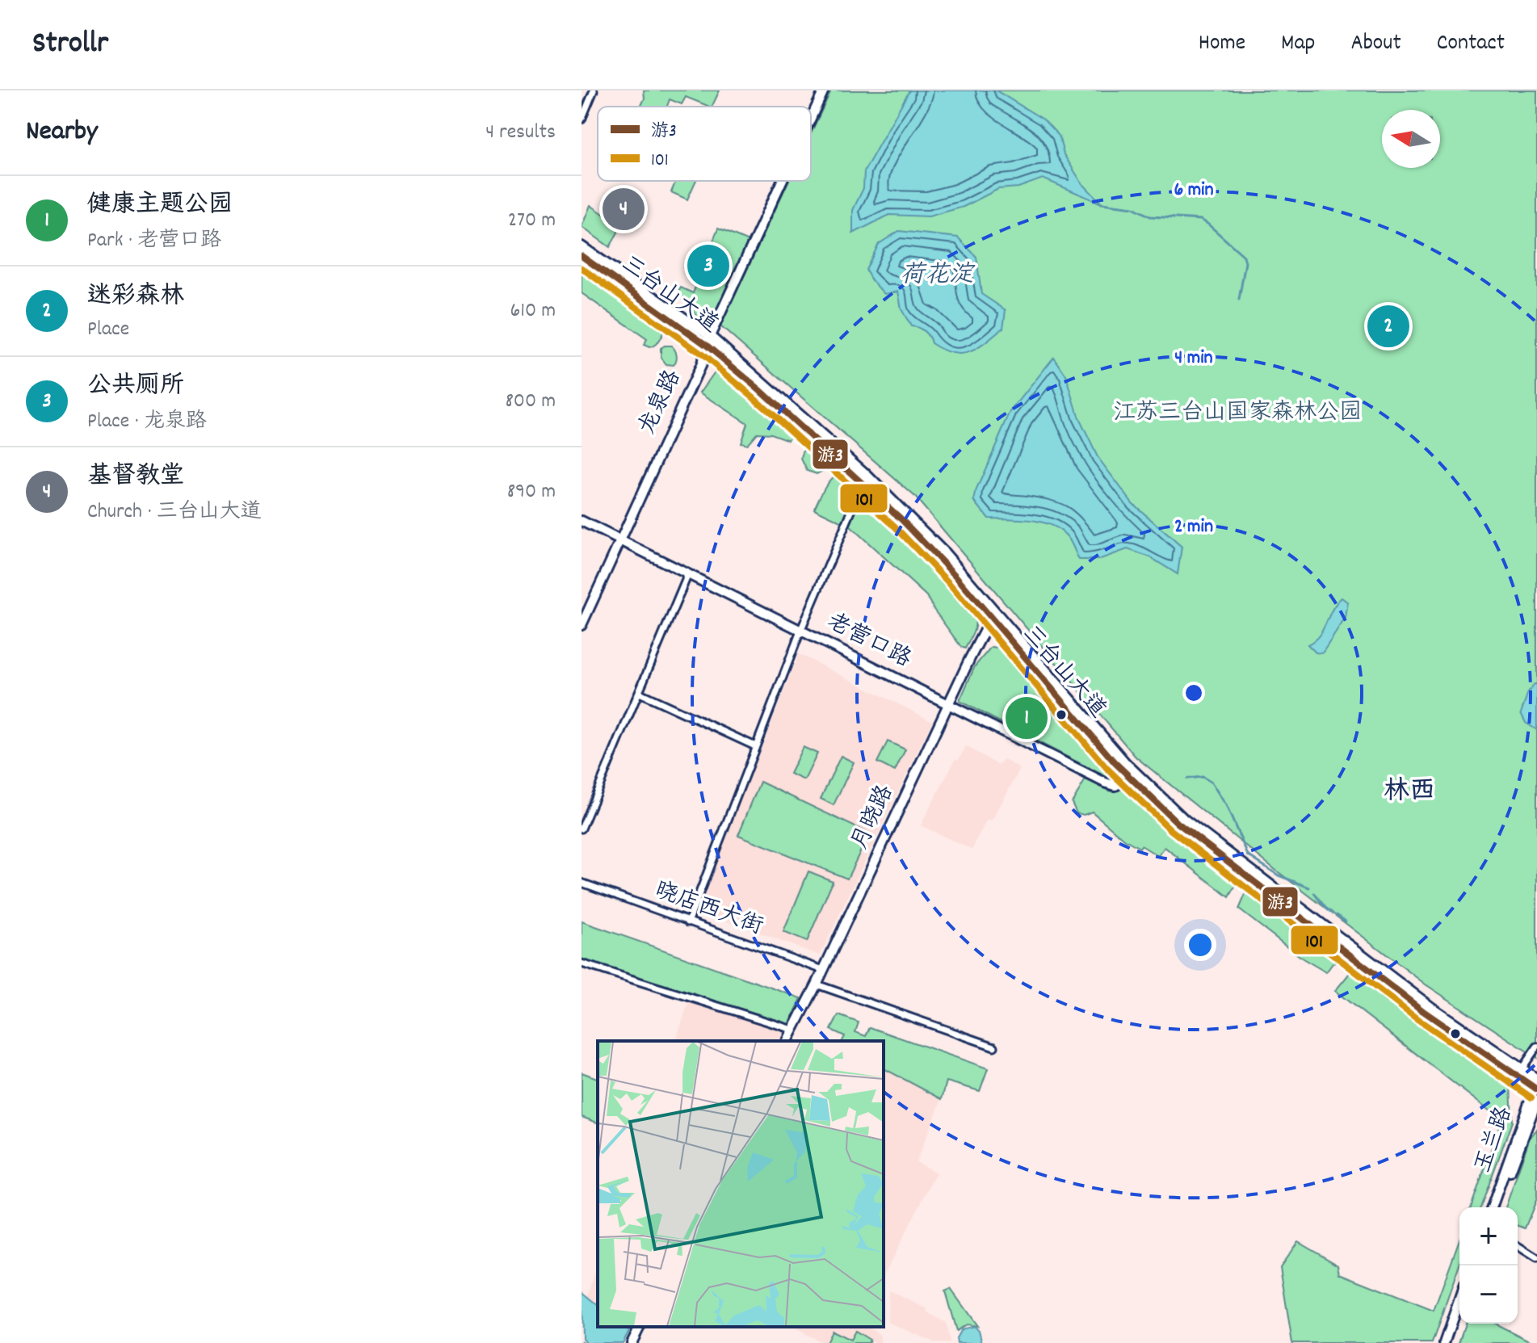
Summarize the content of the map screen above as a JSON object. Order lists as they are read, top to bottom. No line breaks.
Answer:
{"streets":{"main road":["三台山大道","龙泉路","老营口路","月晓路","玉兰路"],"street":["晓店西大街"]},"crossings":[["三台山大道","龙泉路"],["三台山大道","老营口路"],["三台山大道","月晓路"],["三台山大道","玉兰路"],["龙泉路","老营口路"],["老营口路","月晓路"],["月晓路","晓店西大街"]],"districts":["林西"],"water":["荷花淀"],"parks":["江苏三台山国家森林公园"],"lines":["transit line 游3","transit line 101"],"legend":["游3","101"],"north":"left","page":{"header":"Strollr","nav":["Home","Map","About","Contact"],"heading":["Nearby","4 results"],"list":[{"mark":"1","name":"健康主题公园","note":"Park · 老营口路","value":"270 m"},{"mark":"2","name":"迷彩森林","note":"Place","value":"610 m"},{"mark":"3","name":"公共厕所","note":"Place · 龙泉路","value":"800 m"},{"mark":"4","name":"基督教堂","note":"Church · 三台山大道","value":"890 m"}],"pins":["4","3","2","1"],"map_buttons":["+","−"]},"rings":["6 min","4 min","2 min"]}
